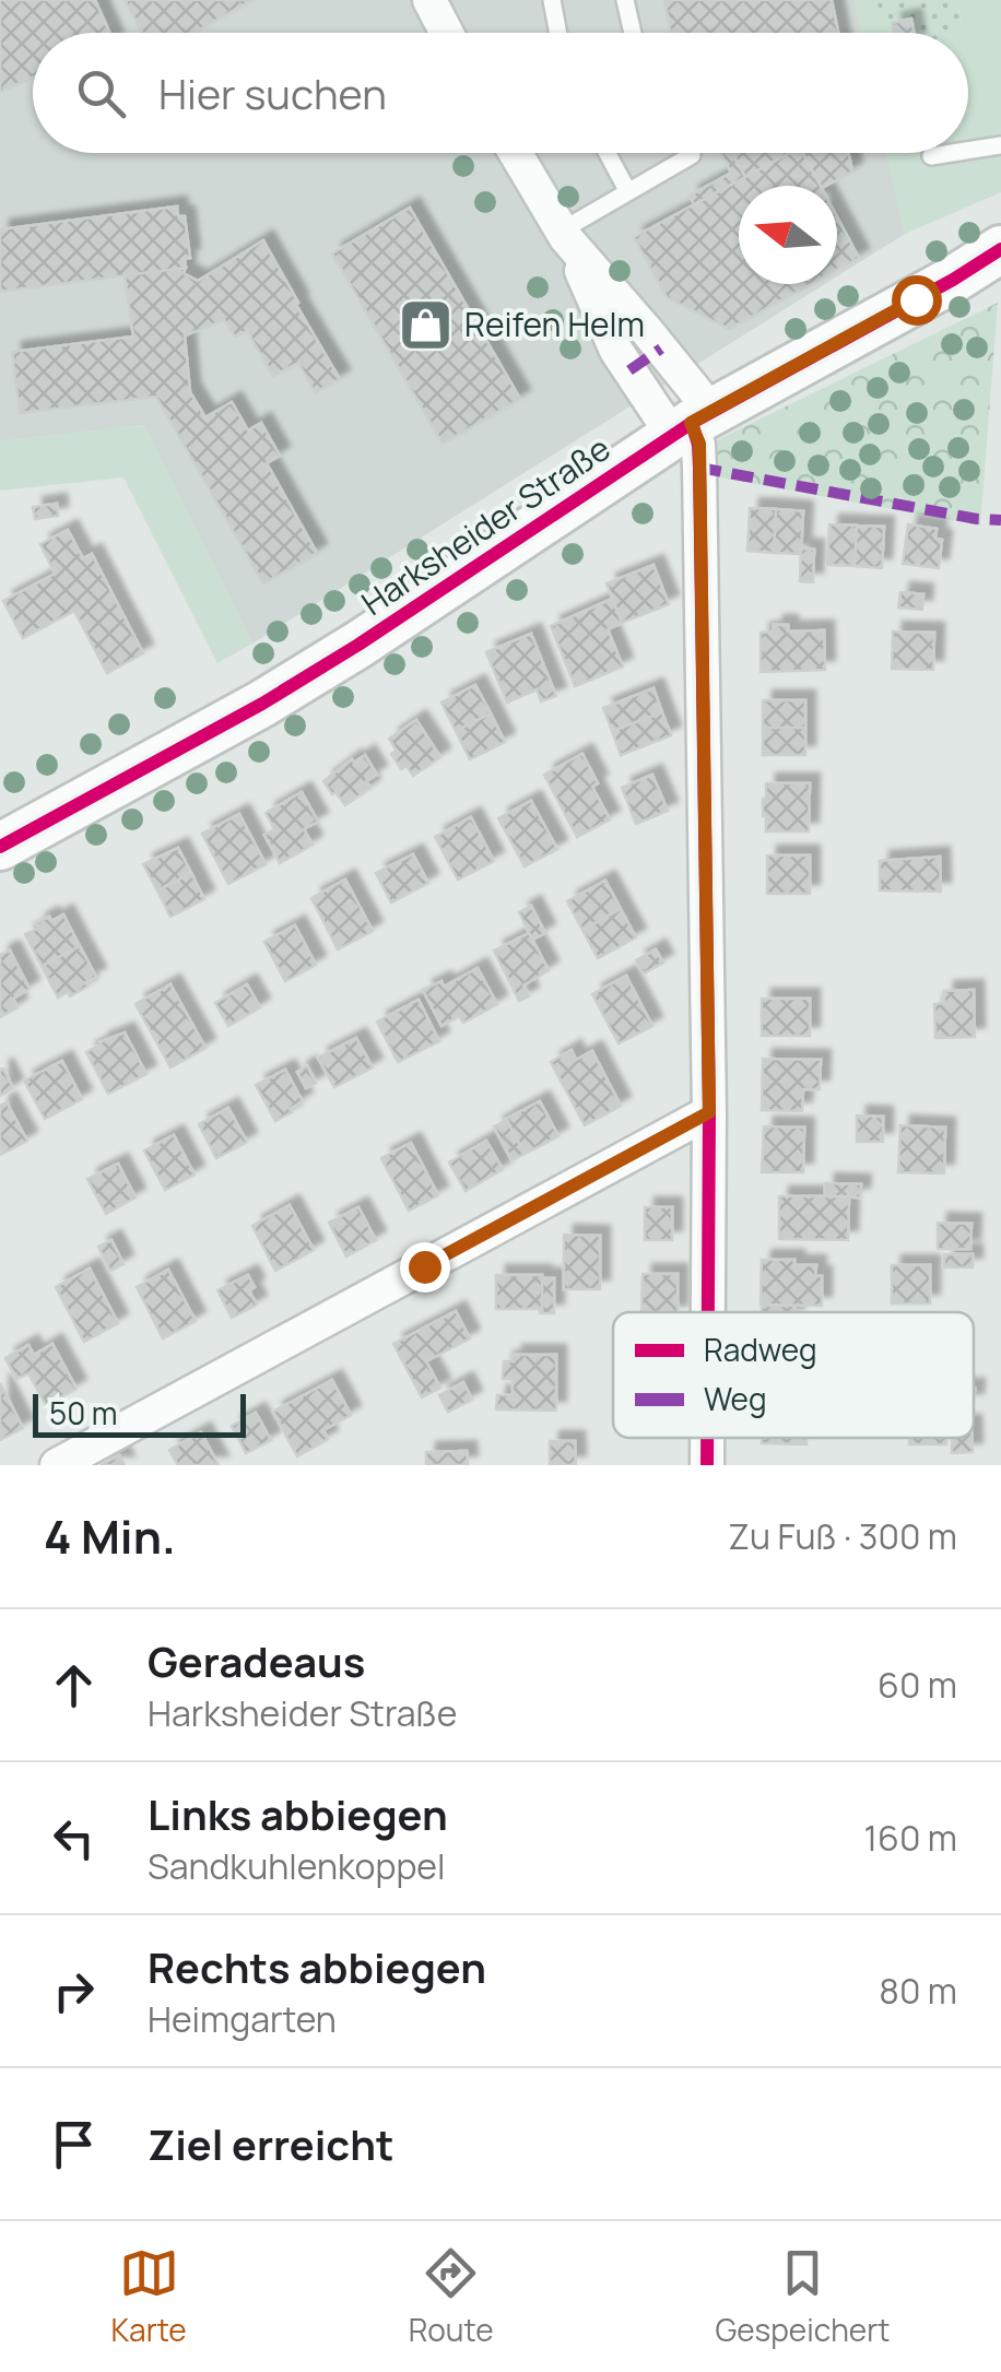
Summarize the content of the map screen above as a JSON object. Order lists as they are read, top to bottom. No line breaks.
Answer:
{"streets":{"main road":["Harksheider Straße"]},"places":{"shop":["Reifen Helm"]},"legend":["Radweg","Weg"],"scale_bar":"50 m","north":"left","page":{"search":"Hier suchen","scale":"50 m","heading":["4 Min.","Zu Fuß · 300 m"],"list":[["Geradeaus","Harksheider Straße","60 m"],["Links abbiegen","Sandkuhlenkoppel","160 m"],["Rechts abbiegen","Heimgarten","80 m"],"Ziel erreicht"],"nav":["Karte","Route","Gespeichert"]}}
